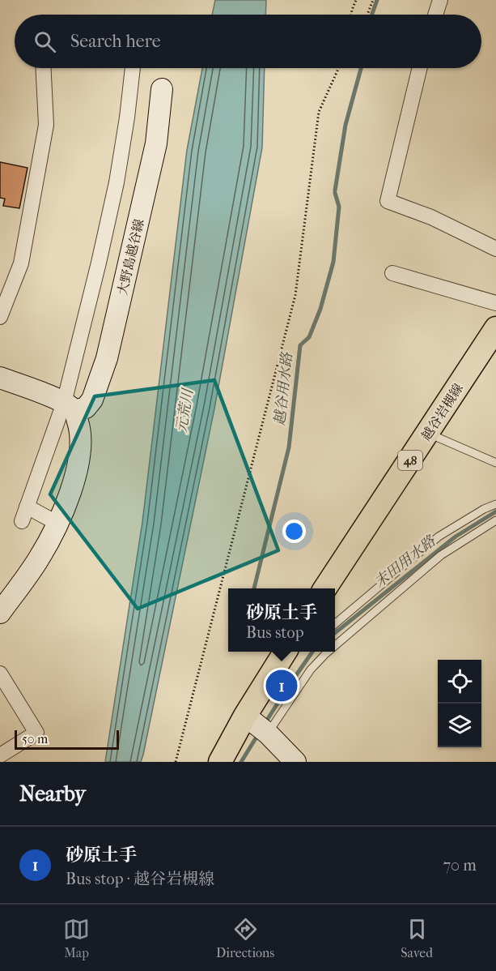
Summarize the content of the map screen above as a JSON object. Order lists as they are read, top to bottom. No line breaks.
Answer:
{"streets":{"main road":["大野島越谷線","越谷岩槻線","48"]},"water":["越谷用水路","元荒川","末田用水路"],"scale_bar":"50 m","page":{"search":"Search here","popup":["砂原土手","Bus stop"],"pins":"1","scale":"50 m","heading":"Nearby","list":[{"mark":"1","name":"砂原土手","note":"Bus stop · 越谷岩槻線","value":"70 m"}],"nav":["Map","Directions","Saved"]}}
